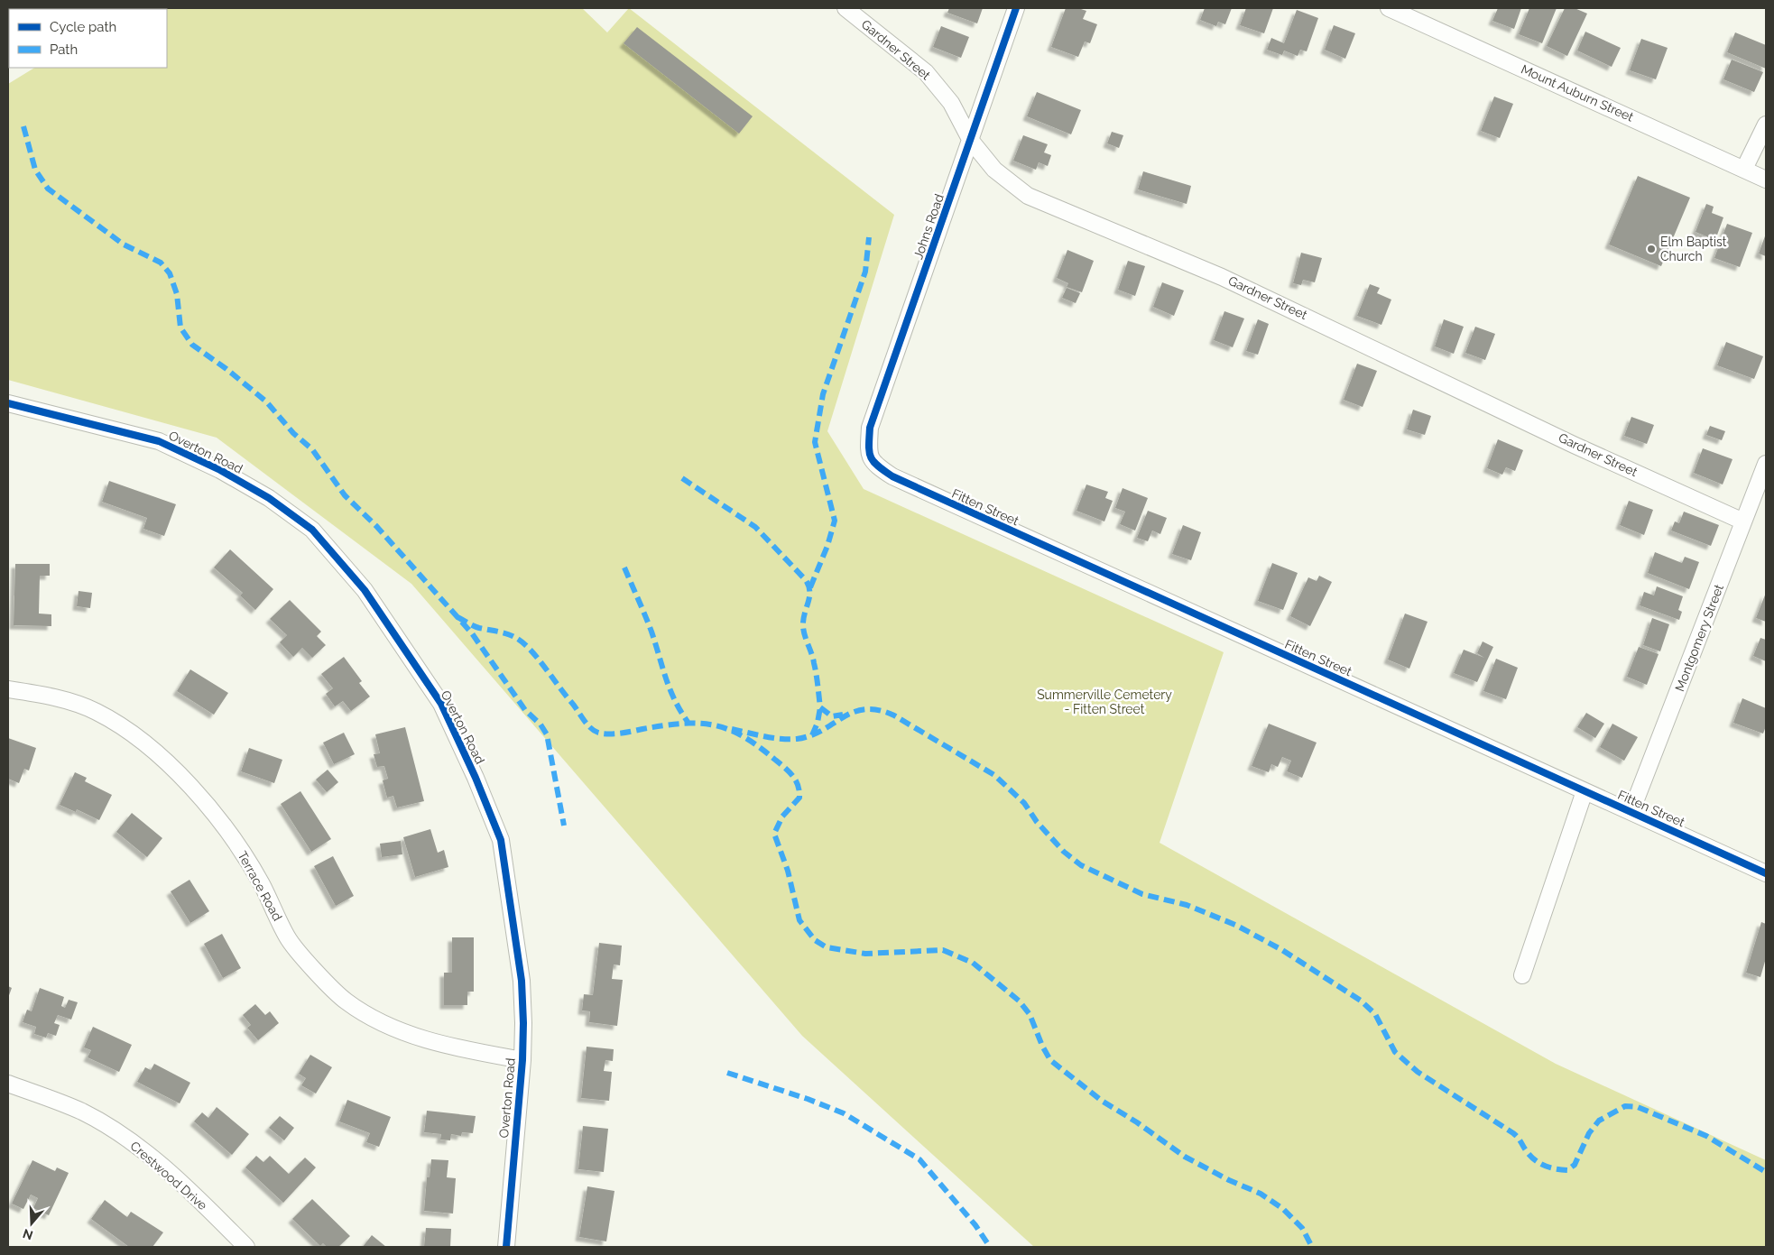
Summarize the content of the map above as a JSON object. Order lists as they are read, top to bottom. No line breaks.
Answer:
{"streets":{"street":["Gardner Street","Mount Auburn Street","Johns Road","Overton Road","Fitten Street","Montgomery Street","Terrace Road","Crestwood Drive"]},"crossings":[["Gardner Street","Johns Road"],["Gardner Street","Montgomery Street"],["Johns Road","Fitten Street"],["Overton Road","Terrace Road"],["Fitten Street","Montgomery Street"]],"parks":["Summerville Cemetery - Fitten Street"],"places":["Elm Baptist Church"],"legend":["Cycle path","Path"],"north":"bottom"}
